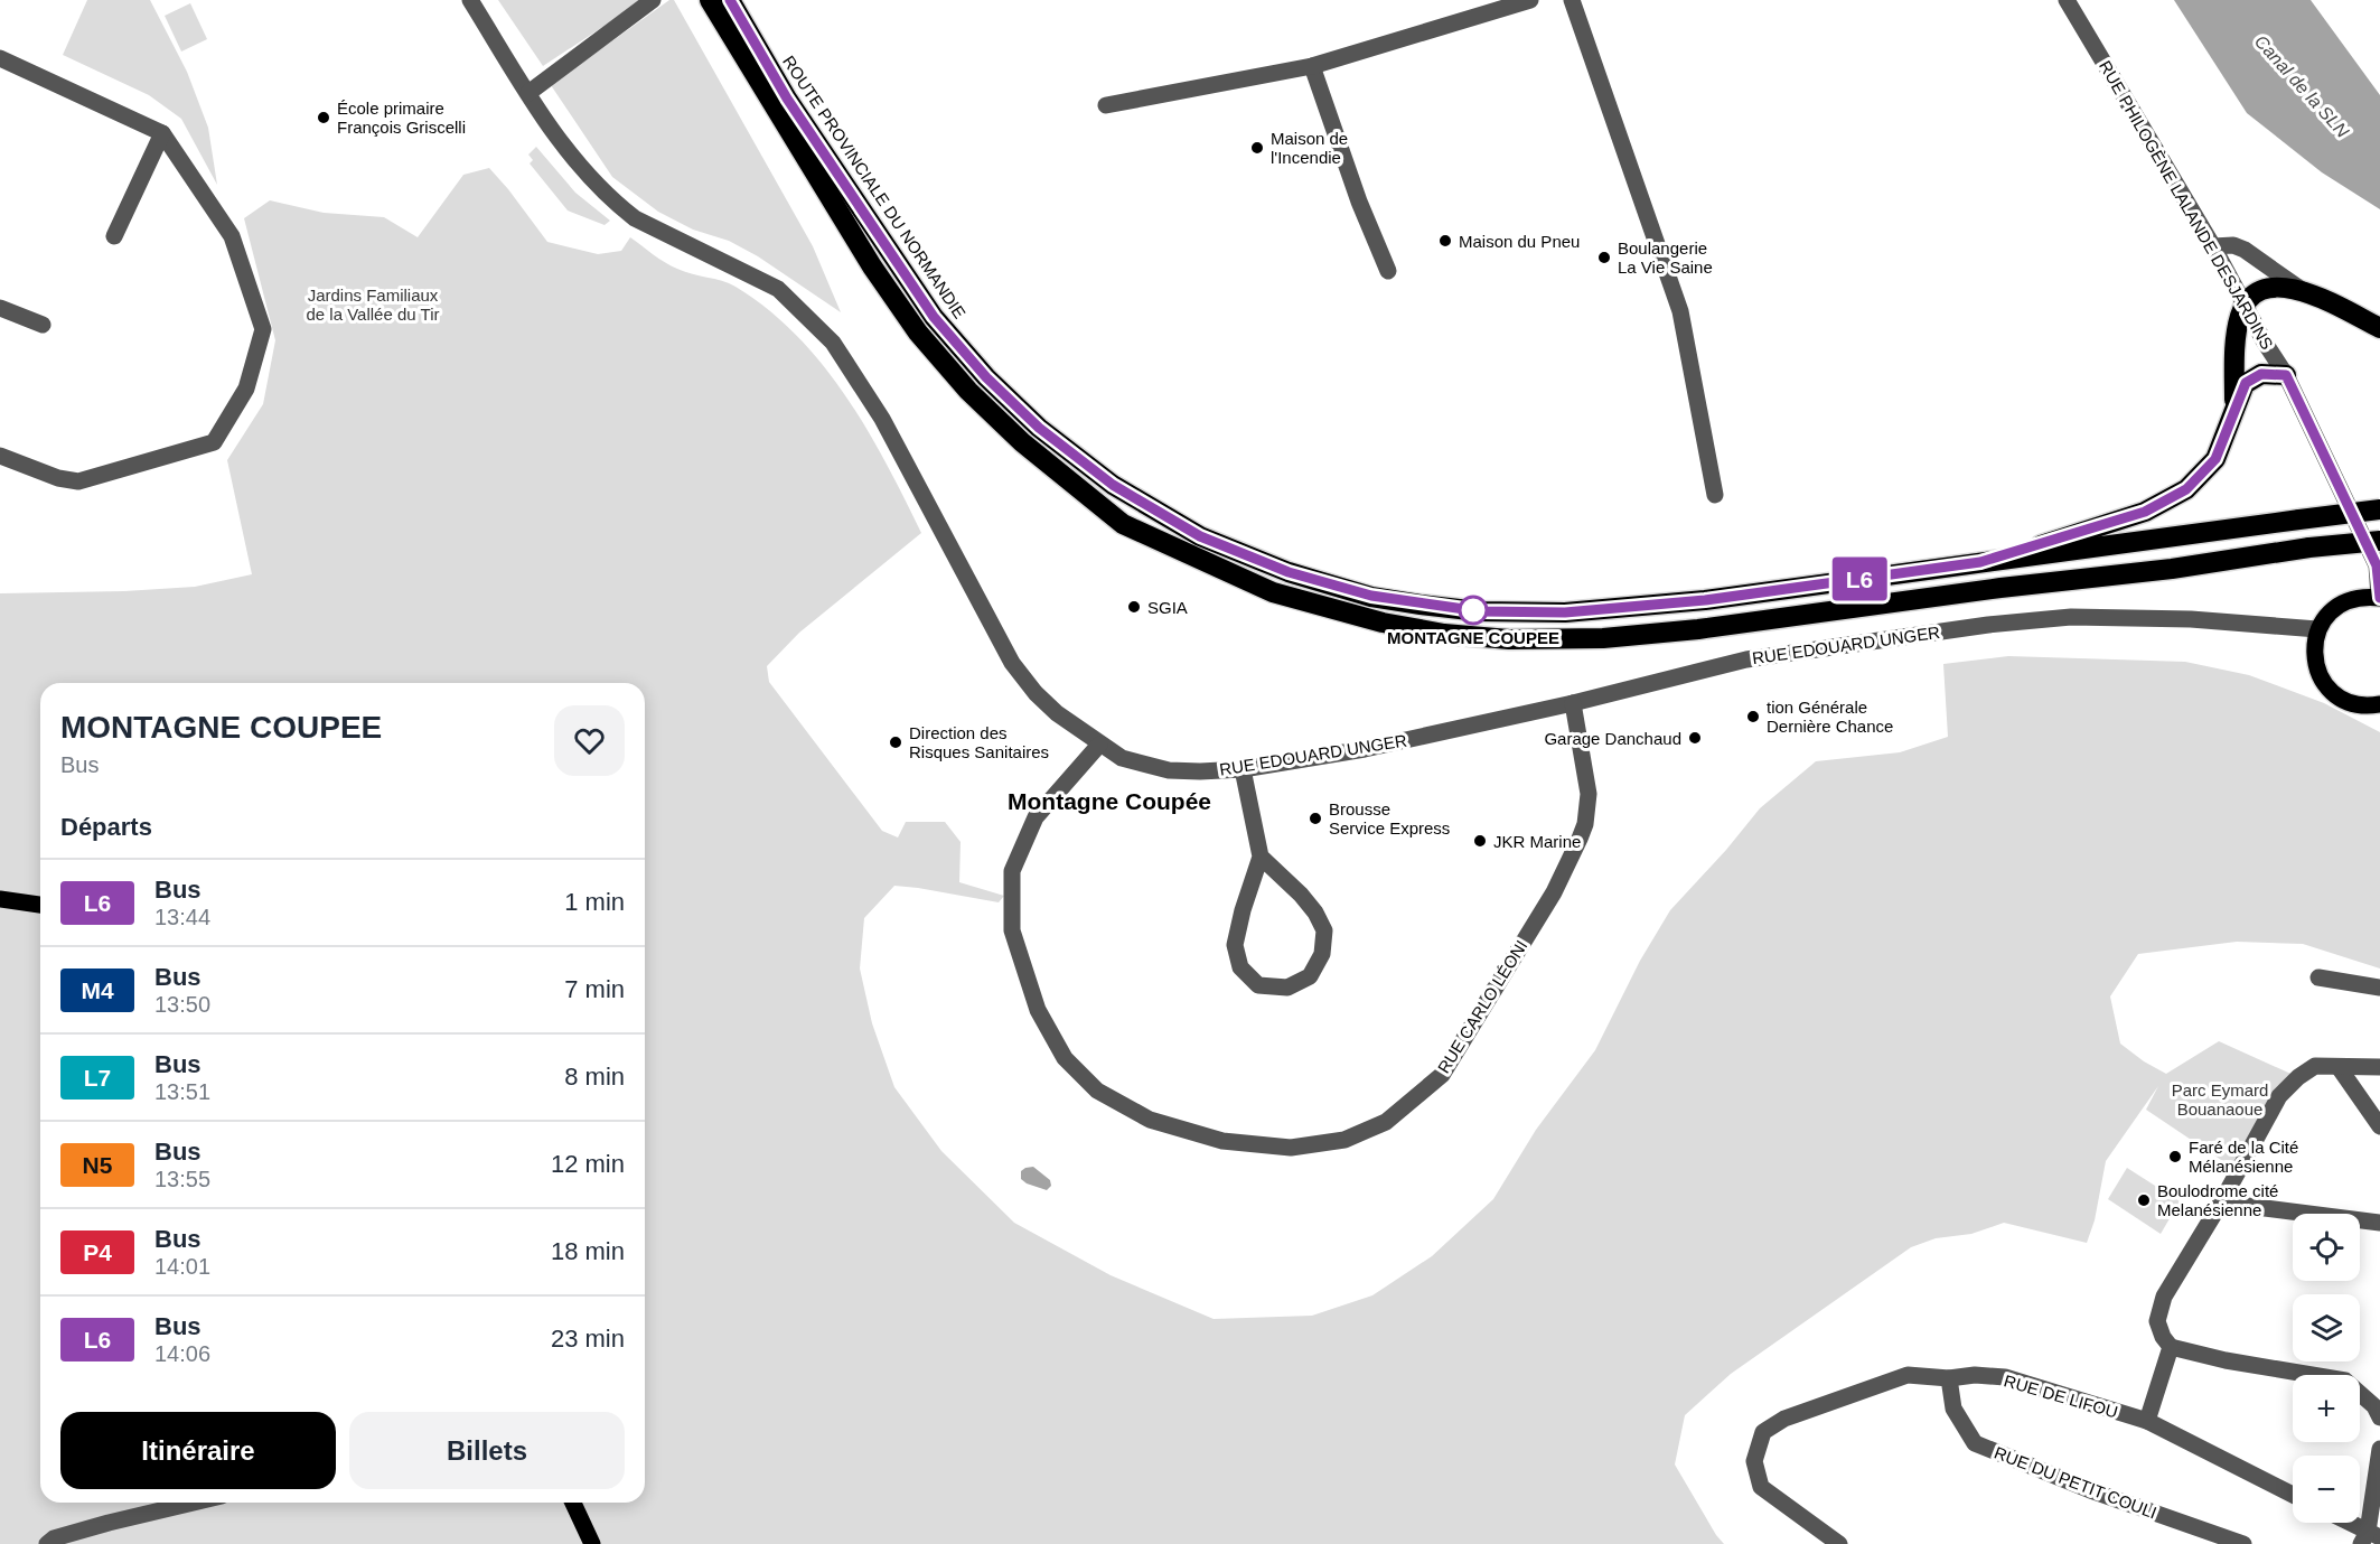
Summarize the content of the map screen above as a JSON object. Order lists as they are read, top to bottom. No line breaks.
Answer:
{"streets":{"highway":["ROUTE PROVINCIALE DU NORMANDIE"],"street":["RUE PHILOGÈNE LALANDE DESJARDINS","RUE EDOUARD UNGER","RUE CARLO LÉONI","RUE DE LIFOU","RUE DU PETIT COULI"]},"crossings":[["RUE EDOUARD UNGER","RUE CARLO LÉONI"],["RUE DE LIFOU","RUE DU PETIT COULI"]],"districts":["Montagne Coupée"],"water":["Canal de la SLN"],"parks":["Jardins Familiaux de la Vallée du Tir","Parc Eymard Bouanaoue"],"places":["École primaire François Griscelli","Maison de l'Incendie","Maison du Pneu","Boulangerie La Vie Saine","SGIA","MONTAGNE COUPEE","tion Générale Dernière Chance","Garage Danchaud","Direction des Risques Sanitaires","Brousse Service Express","JKR Marine","Faré de la Cité Mélanésienne","Boulodrome cité Melanésienne"],"lines":["bus line L6"],"page":{"on_map":"L6","heading":[["MONTAGNE COUPEE","Bus"],"Départs"],"list":[{"mark":"L6","name":"Bus","note":"13:44","value":"1 min"},{"mark":"M4","name":"Bus","note":"13:50","value":"7 min"},{"mark":"L7","name":"Bus","note":"13:51","value":"8 min"},{"mark":"N5","name":"Bus","note":"13:55","value":"12 min"},{"mark":"P4","name":"Bus","note":"14:01","value":"18 min"},{"mark":"L6","name":"Bus","note":"14:06","value":"23 min"}],"map_buttons":["+","−"],"buttons":["Itinéraire","Billets"]}}
